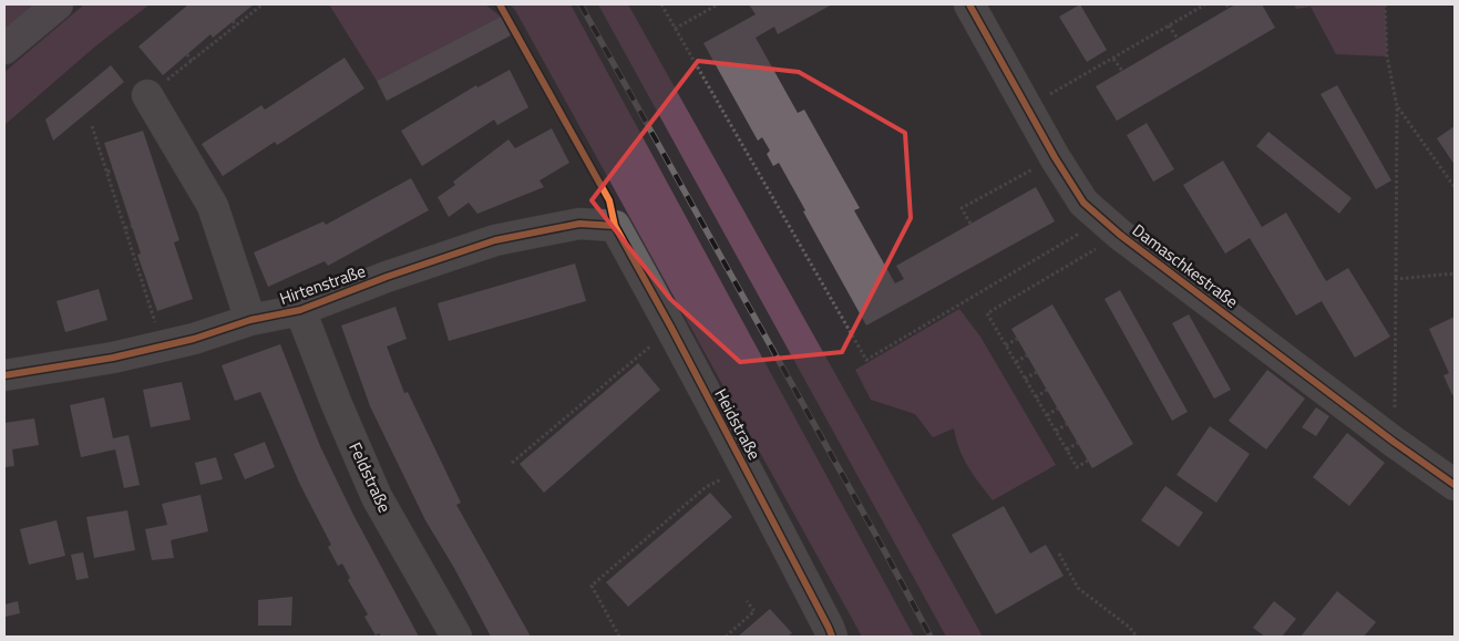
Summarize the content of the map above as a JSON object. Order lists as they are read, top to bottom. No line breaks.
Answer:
{"streets":{"street":["Damaschkestraße","Hirtenstraße","Heidstraße","Feldstraße"]},"crossings":[["Hirtenstraße","Heidstraße"],["Hirtenstraße","Feldstraße"]]}
